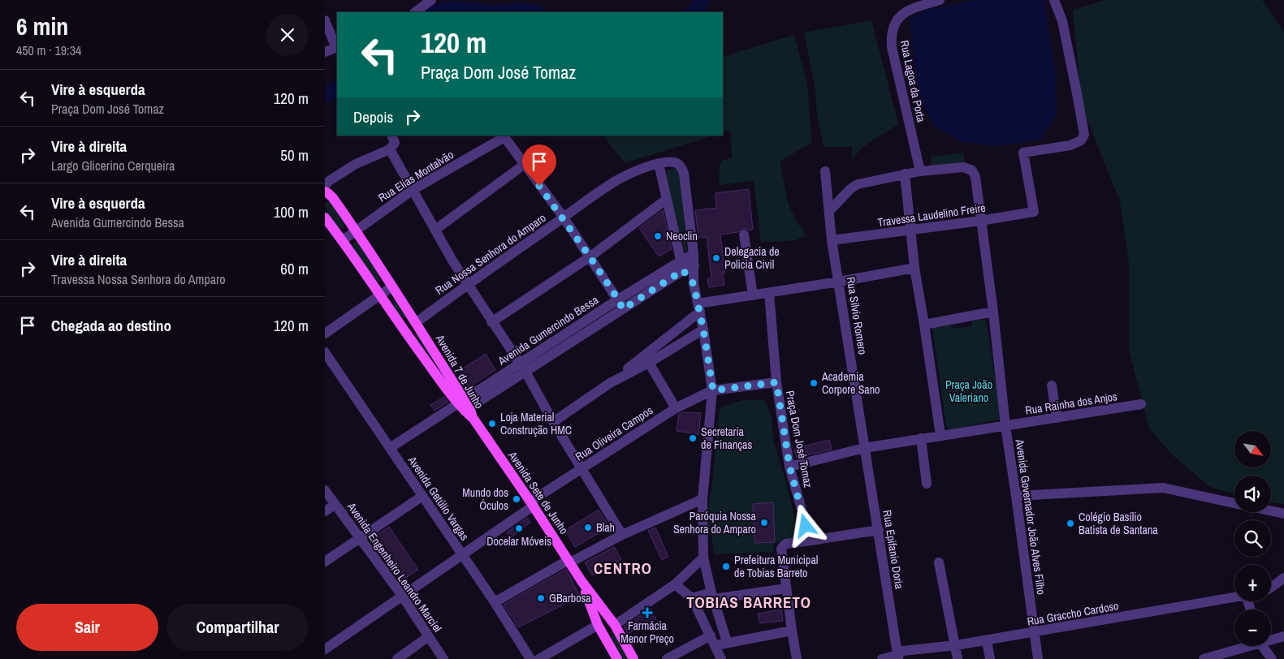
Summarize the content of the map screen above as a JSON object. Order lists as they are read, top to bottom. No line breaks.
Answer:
{"streets":{"main road":["Avenida 7 de Junho","Avenida Sete de Junho"],"street":["Rua Lagoa da Porta","Rua Elias Montalvão","Travessa Laudelino Freire","Rua Nossa Senhora do Amparo","Rua Silvio Romero","Avenida Gumercindo Bessa","Rua Rainha dos Anjos","Rua Oliveira Campos","Praça Dom José Tomaz","Avenida Getúlio Vargas","Avenida Governador João Alves Filho","Rua Epifanio Doria","Avenida Engenheiro Leandro Marciel","Rua Graccho Cardoso"]},"crossings":[["Rua Elias Montalvão","Avenida 7 de Junho"],["Travessa Laudelino Freire","Rua Silvio Romero"],["Rua Nossa Senhora do Amparo","Avenida Gumercindo Bessa"],["Rua Nossa Senhora do Amparo","Avenida 7 de Junho"],["Rua Silvio Romero","Rua Epifanio Doria"],["Avenida Gumercindo Bessa","Avenida 7 de Junho"],["Avenida Gumercindo Bessa","Avenida Getúlio Vargas"],["Avenida 7 de Junho","Avenida Sete de Junho"],["Rua Rainha dos Anjos","Avenida Governador João Alves Filho"],["Rua Oliveira Campos","Praça Dom José Tomaz"],["Rua Oliveira Campos","Avenida Sete de Junho"],["Rua Oliveira Campos","Avenida Getúlio Vargas"],["Rua Oliveira Campos","Avenida Engenheiro Leandro Marciel"],["Avenida Governador João Alves Filho","Rua Graccho Cardoso"],["Rua Epifanio Doria","Rua Graccho Cardoso"]],"districts":["CENTRO","TOBIAS BARRETO"],"parks":["Praça João Valeriano"],"places":{"other":["Neoclin","Delegacia de Policia Civil","Academia Corpore Sano","Loja Material Construção HMC","Secretaria de Finanças","Mundo dos Óculos","Paróquia Nossa Senhora do Amparo","Colégio Basílio Batista de Santana","Blah","Docelar Móveis","Prefeitura Municipal de Tobias Barreto","GBarbosa"],"health":["Farmácia Menor Preço"]},"north":"bottom right","page":{"heading":["6 min","450 m · 19:34"],"turn":["120 m","Praça Dom José Tomaz"],"list":[{"name":"Vire à esquerda","note":"Praça Dom José Tomaz","value":"120 m"},{"name":"Vire à direita","note":"Largo Glicerino Cerqueira","value":"50 m"},{"name":"Vire à esquerda","note":"Avenida Gumercindo Bessa","value":"100 m"},{"name":"Vire à direita","note":"Travessa Nossa Senhora do Amparo","value":"60 m"},{"name":"Chegada ao destino","value":"120 m"}],"then":"Depois","map_buttons":["+","−"],"buttons":["Sair","Compartilhar"]}}
